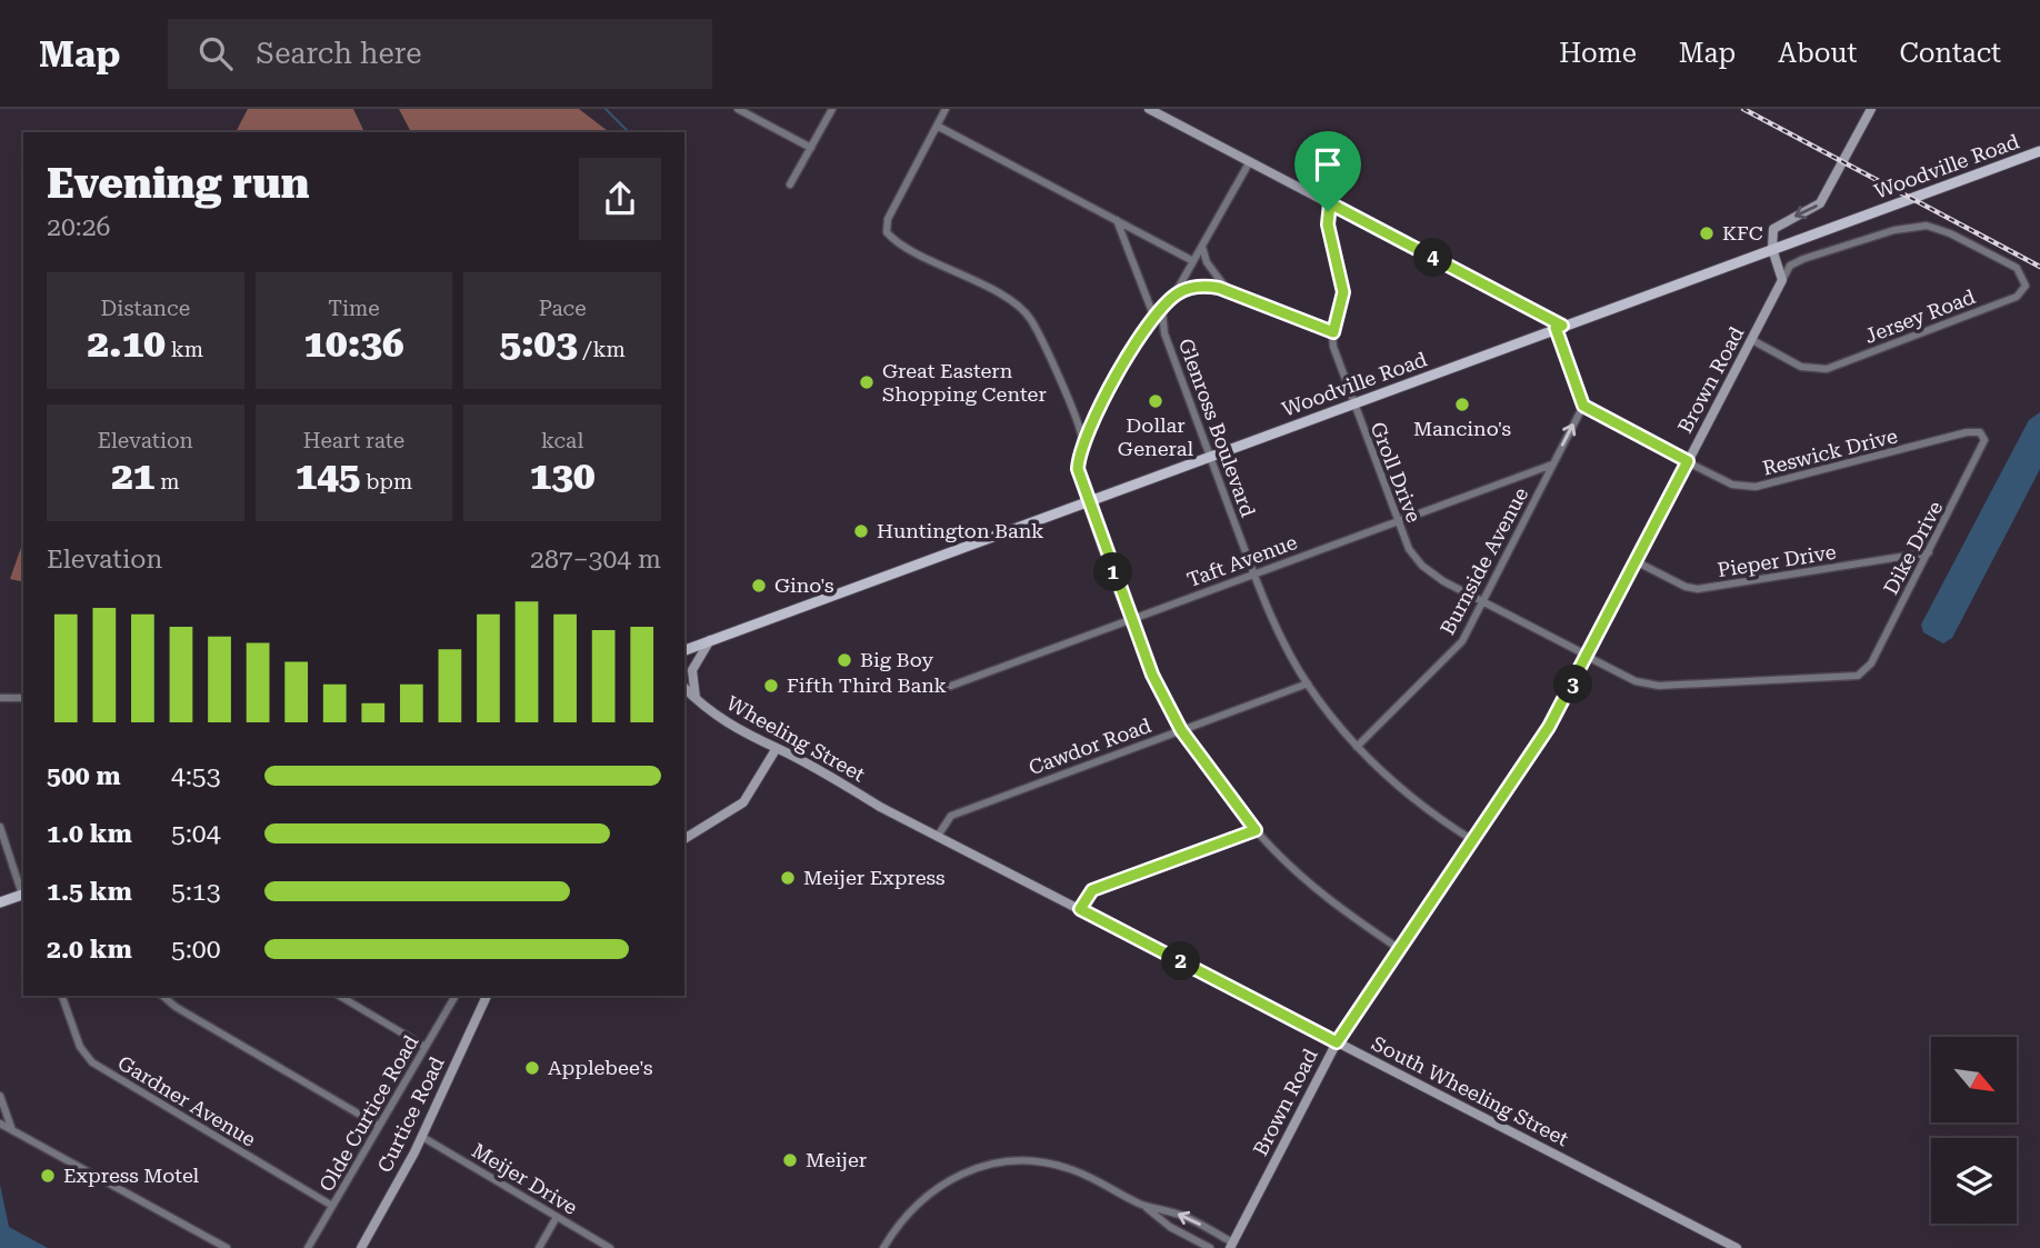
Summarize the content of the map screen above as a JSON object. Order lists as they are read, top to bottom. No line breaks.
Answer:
{"streets":{"main road":["Woodville Road"],"street":["Jersey Road","Brown Road","Glenross Boulevard","Reswick Drive","Groll Drive","Dike Drive","Taft Avenue","Burnside Avenue","Pieper Drive","Wheeling Street","Cawdor Road","South Wheeling Street","Gardner Avenue","Olde Curtice Road","Curtice Road","Meijer Drive"]},"crossings":[["Woodville Road","Glenross Boulevard"],["Woodville Road","Groll Drive"],["Jersey Road","Brown Road"],["Brown Road","Glenross Boulevard"],["Brown Road","Reswick Drive"],["Brown Road","Groll Drive"],["Brown Road","Pieper Drive"],["Brown Road","South Wheeling Street"],["Glenross Boulevard","Taft Avenue"],["Glenross Boulevard","Burnside Avenue"],["Glenross Boulevard","Cawdor Road"],["Reswick Drive","Dike Drive"],["Reswick Drive","Burnside Avenue"],["Groll Drive","Dike Drive"],["Groll Drive","Taft Avenue"],["Groll Drive","Burnside Avenue"],["Dike Drive","Pieper Drive"],["Taft Avenue","Burnside Avenue"],["Wheeling Street","South Wheeling Street"],["Cawdor Road","South Wheeling Street"],["Gardner Avenue","Olde Curtice Road"],["Curtice Road","Meijer Drive"]],"places":["KFC","Great Eastern Shopping Center","Dollar General","Mancino's","Huntington Bank","Gino's","Big Boy","Fifth Third Bank","Meijer Express","Applebee's","Meijer","Express Motel"],"north":"bottom right","page":{"header":"Map","search":"Search here","nav":["Home","Map","About","Contact"],"heading":["Evening run","20:26"],"pins":["4","1","3","2"],"stats":[["Distance","2.10 km"],["Time","10:36"],["Pace","5:03 /km"],["Elevation","21 m"],["Heart rate","145 bpm"],["kcal","130"]],"chart":["Elevation","287–304 m"],"list":[{"name":"500 m","note":"4:53"},{"name":"1.0 km","note":"5:04"},{"name":"1.5 km","note":"5:13"},{"name":"2.0 km","note":"5:00"}]}}
